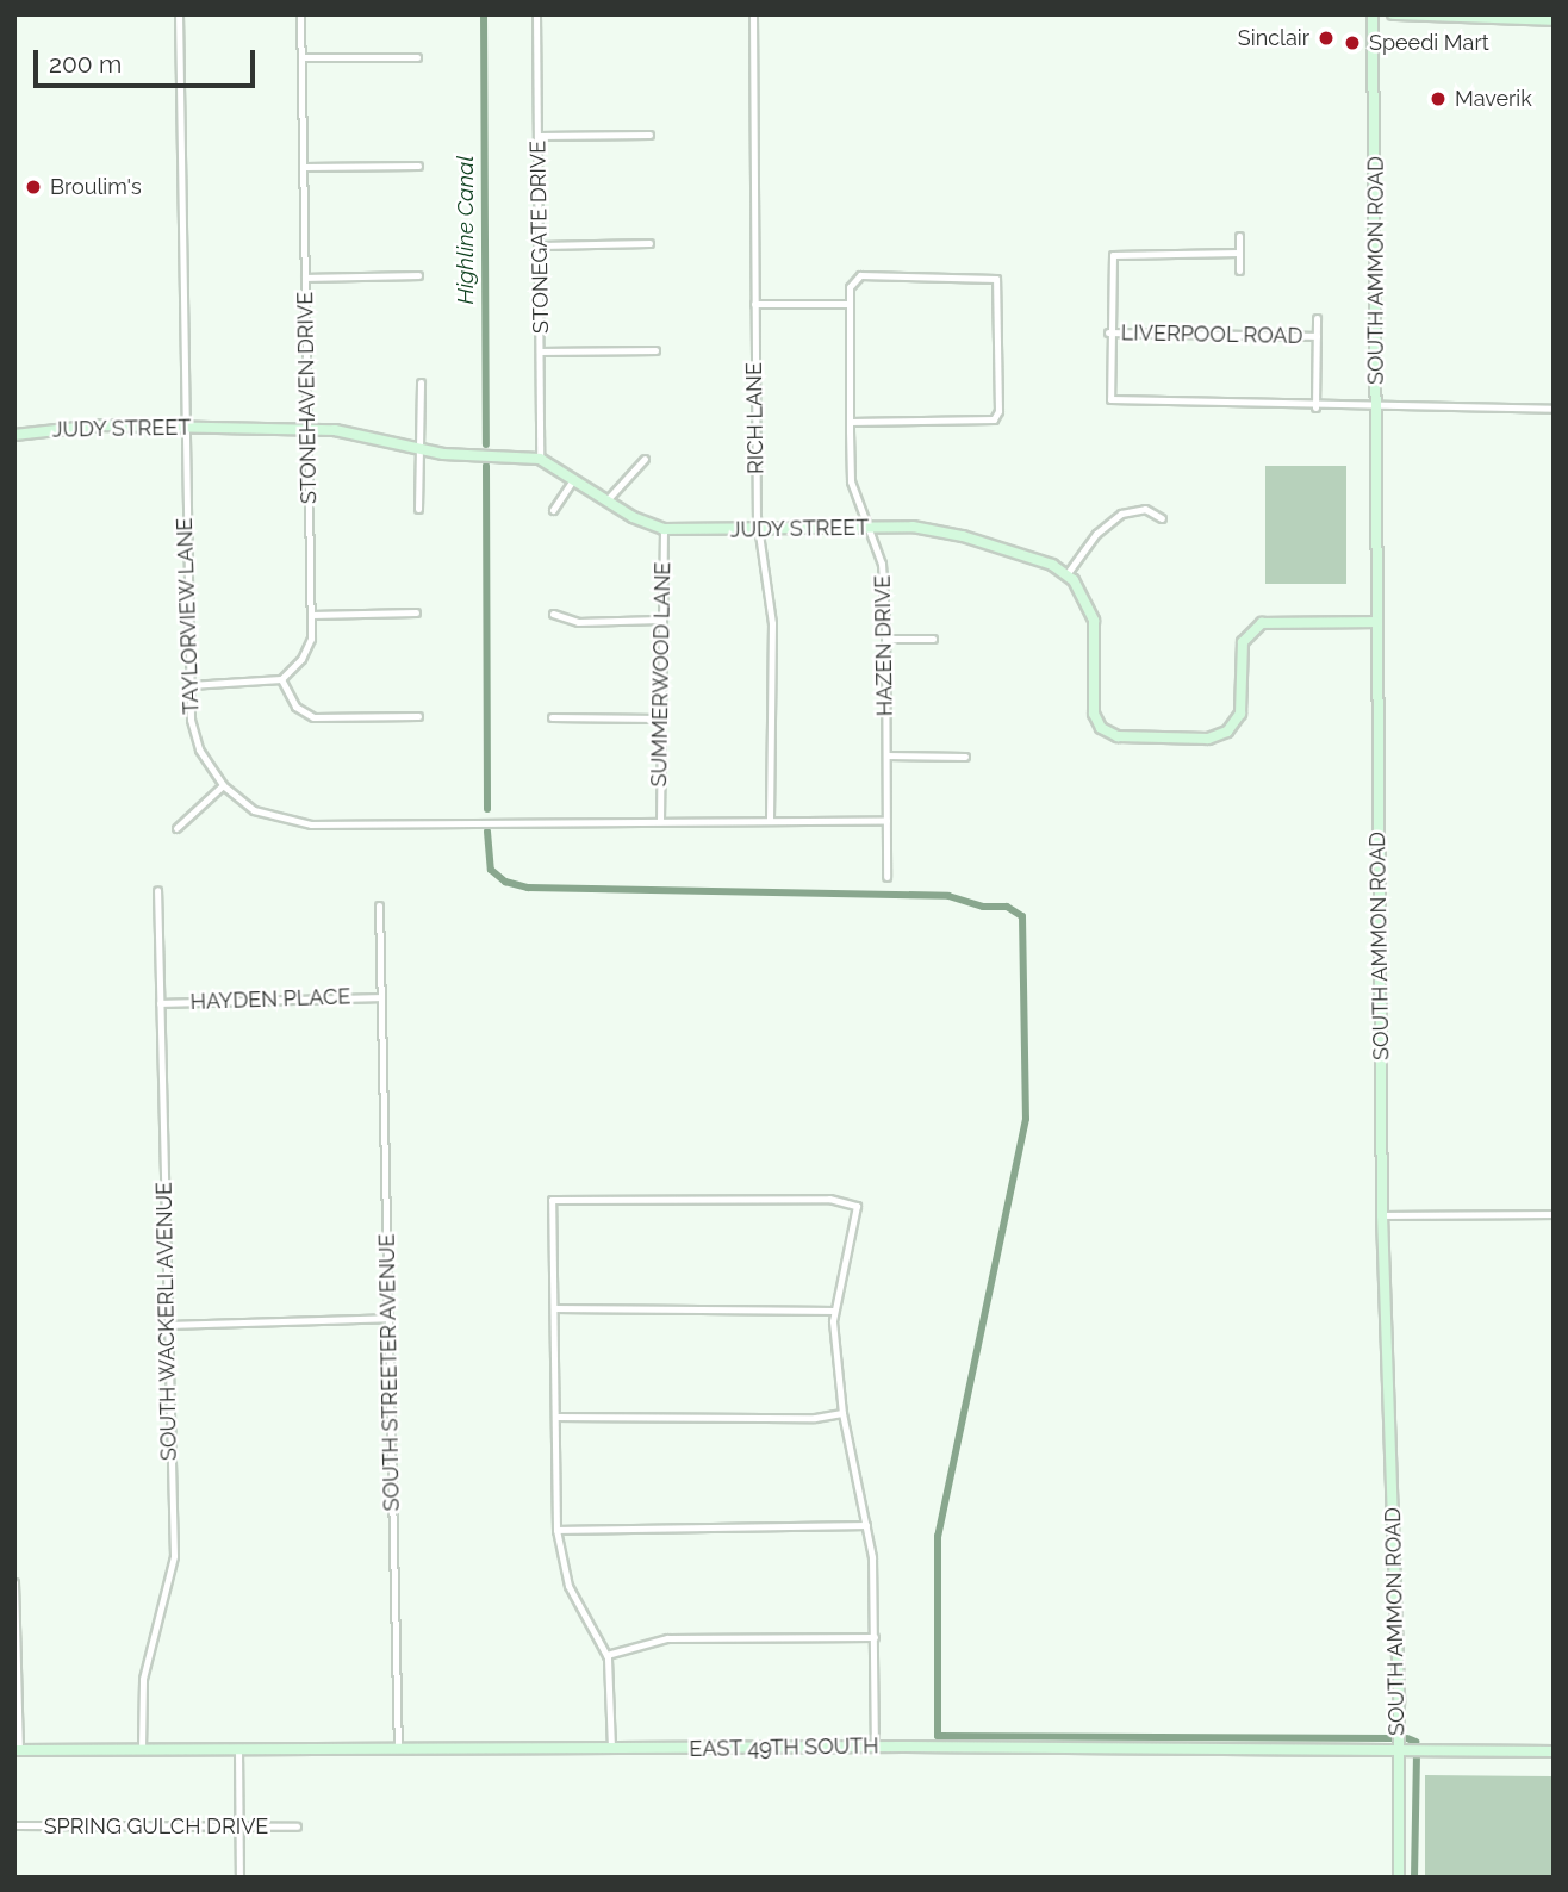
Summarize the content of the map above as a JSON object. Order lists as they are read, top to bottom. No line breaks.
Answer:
{"streets":{"street":["STONEGATE DRIVE","SOUTH AMMON ROAD","LIVERPOOL ROAD","STONEHAVEN DRIVE","RICH LANE","JUDY STREET","TAYLORVIEW LANE","HAZEN DRIVE","SUMMERWOOD LANE","HAYDEN PLACE","SOUTH WACKERLI AVENUE","SOUTH STREETER AVENUE","EAST 49TH SOUTH","SPRING GULCH DRIVE"]},"crossings":[["STONEGATE DRIVE","JUDY STREET"],["SOUTH AMMON ROAD","EAST 49TH SOUTH"],["STONEHAVEN DRIVE","JUDY STREET"],["RICH LANE","JUDY STREET"],["RICH LANE","TAYLORVIEW LANE"],["JUDY STREET","TAYLORVIEW LANE"],["JUDY STREET","HAZEN DRIVE"],["JUDY STREET","SUMMERWOOD LANE"],["TAYLORVIEW LANE","HAZEN DRIVE"],["TAYLORVIEW LANE","SUMMERWOOD LANE"],["HAYDEN PLACE","SOUTH WACKERLI AVENUE"],["HAYDEN PLACE","SOUTH STREETER AVENUE"],["SOUTH WACKERLI AVENUE","EAST 49TH SOUTH"],["SOUTH STREETER AVENUE","EAST 49TH SOUTH"]],"water":["Highline Canal"],"places":["Sinclair","Speedi Mart","Maverik","Broulim's"],"scale_bar":"200 m"}
